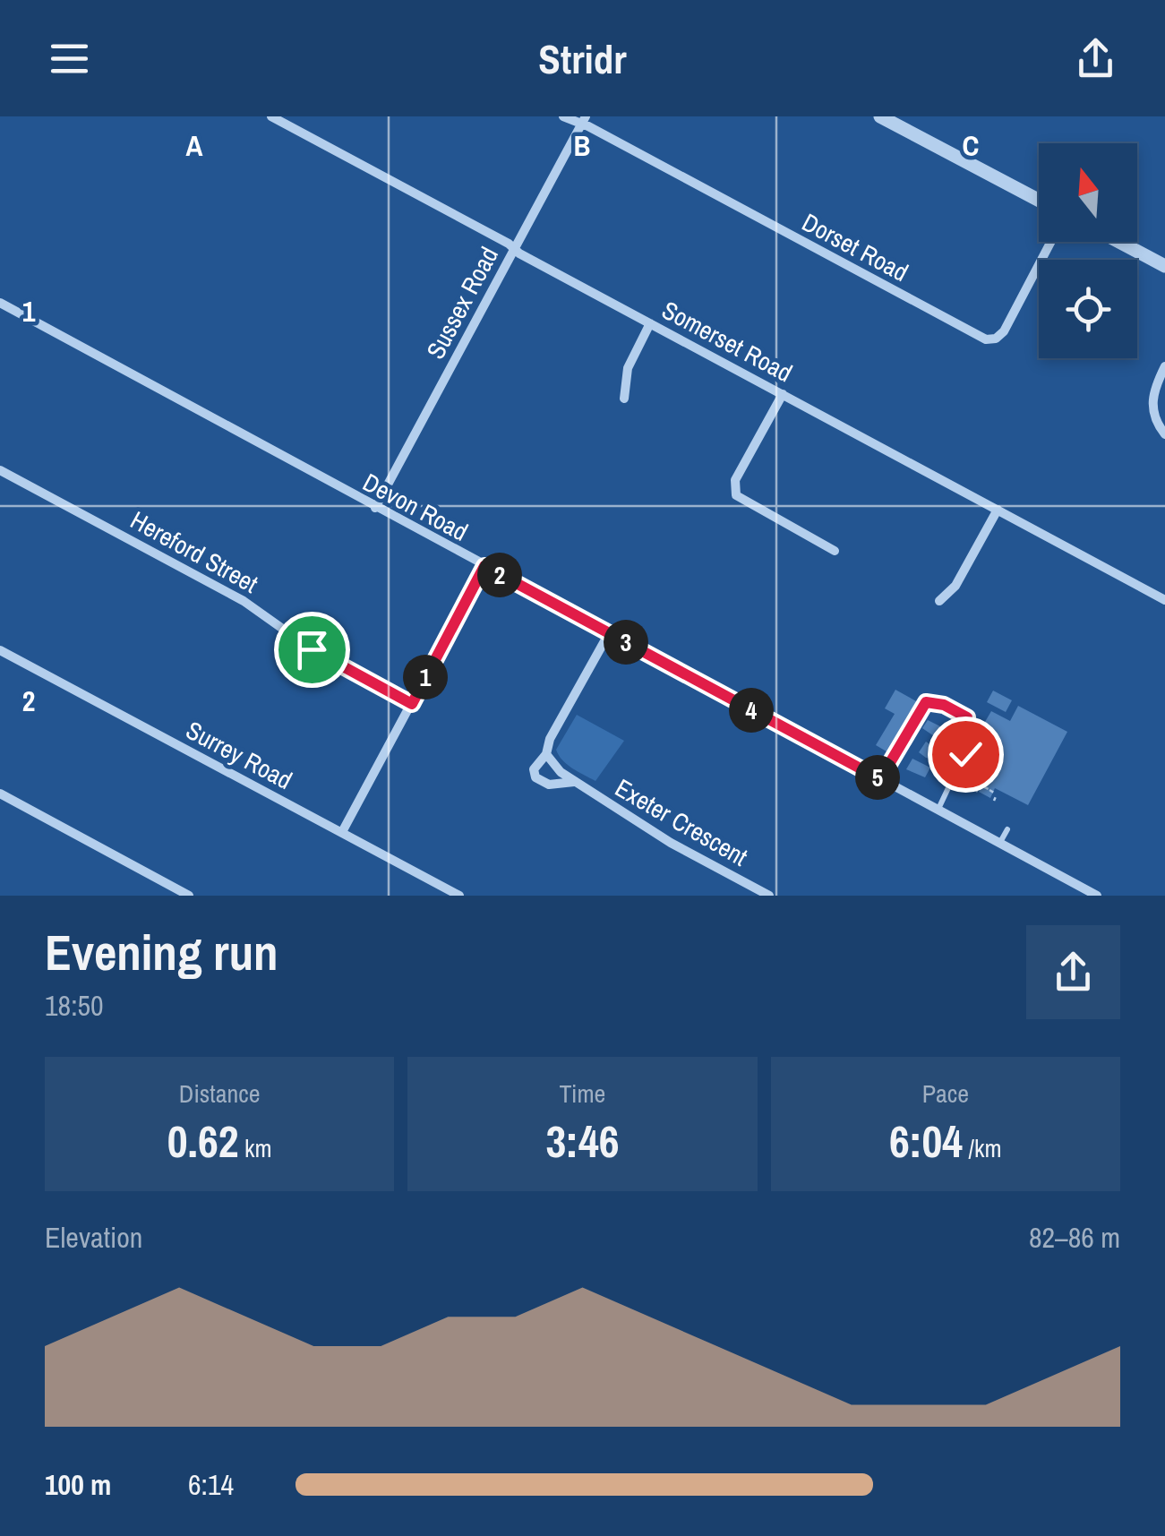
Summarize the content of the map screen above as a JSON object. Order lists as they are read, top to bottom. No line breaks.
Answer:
{"streets":{"street":["Dorset Road","Sussex Road","Somerset Road","Devon Road","Hereford Street","Surrey Road","Exeter Crescent"]},"crossings":[["Dorset Road","Sussex Road"],["Sussex Road","Somerset Road"],["Sussex Road","Devon Road"]],"north":"top","page":{"header":"Stridr","pins":["2","3","1","4","5"],"heading":["Evening run","18:50"],"stats":[["Distance","0.62 km"],["Time","3:46"],["Pace","6:04 /km"]],"chart":["Elevation","82–86 m"],"list":[{"name":"100 m","note":"6:14"}]},"grid":{"columns":["A","B","C"],"rows":["1","2"]}}
